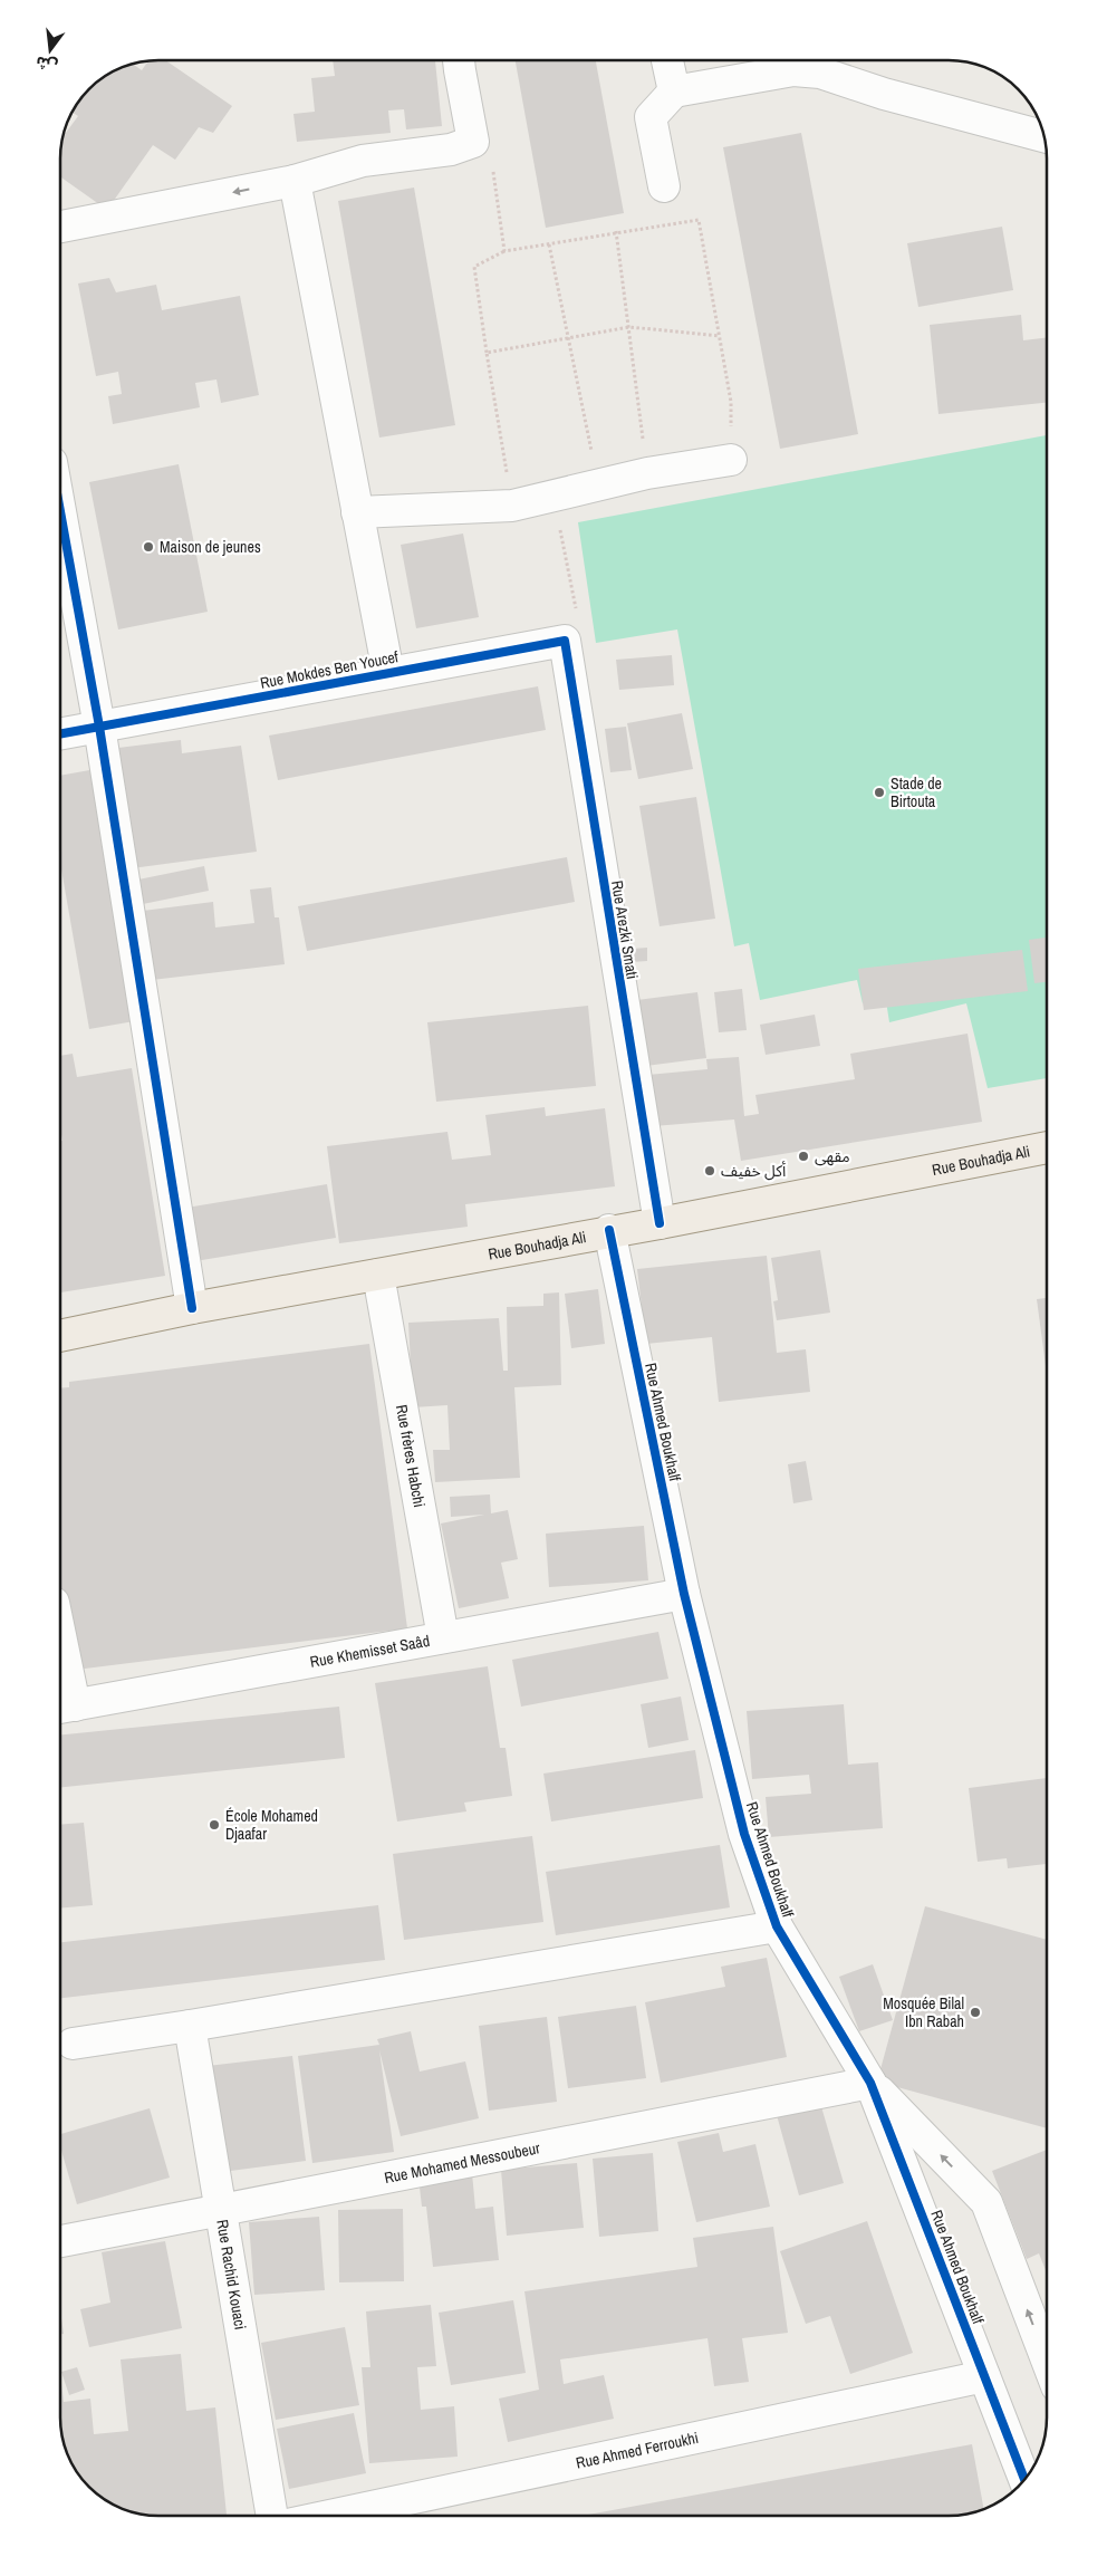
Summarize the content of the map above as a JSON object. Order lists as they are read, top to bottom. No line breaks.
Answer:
{"streets":{"main road":["Rue Bouhadja Ali"],"street":["Rue Mokdes Ben Youcef","Rue Arezki Smati","Rue Ahmed Boukhalf","Rue frères Habchi","Rue Khemisset Saâd","Rue Mohamed Messoubeur","Rue Rachid Kouaci","Rue Ahmed Ferroukhi"]},"crossings":[["Rue Mokdes Ben Youcef","Rue Arezki Smati"],["Rue Arezki Smati","Rue Bouhadja Ali"],["Rue Bouhadja Ali","Rue Ahmed Boukhalf"],["Rue Bouhadja Ali","Rue frères Habchi"],["Rue Ahmed Boukhalf","Rue Khemisset Saâd"],["Rue Ahmed Boukhalf","Rue Mohamed Messoubeur"],["Rue Ahmed Boukhalf","Rue Ahmed Ferroukhi"],["Rue frères Habchi","Rue Khemisset Saâd"],["Rue Mohamed Messoubeur","Rue Rachid Kouaci"]],"places":["Maison de jeunes","Stade de Birtouta","مقهى","أكل خفيف","École Mohamed Djaafar","Mosquée Bilal Ibn Rabah"],"north":"bottom"}
